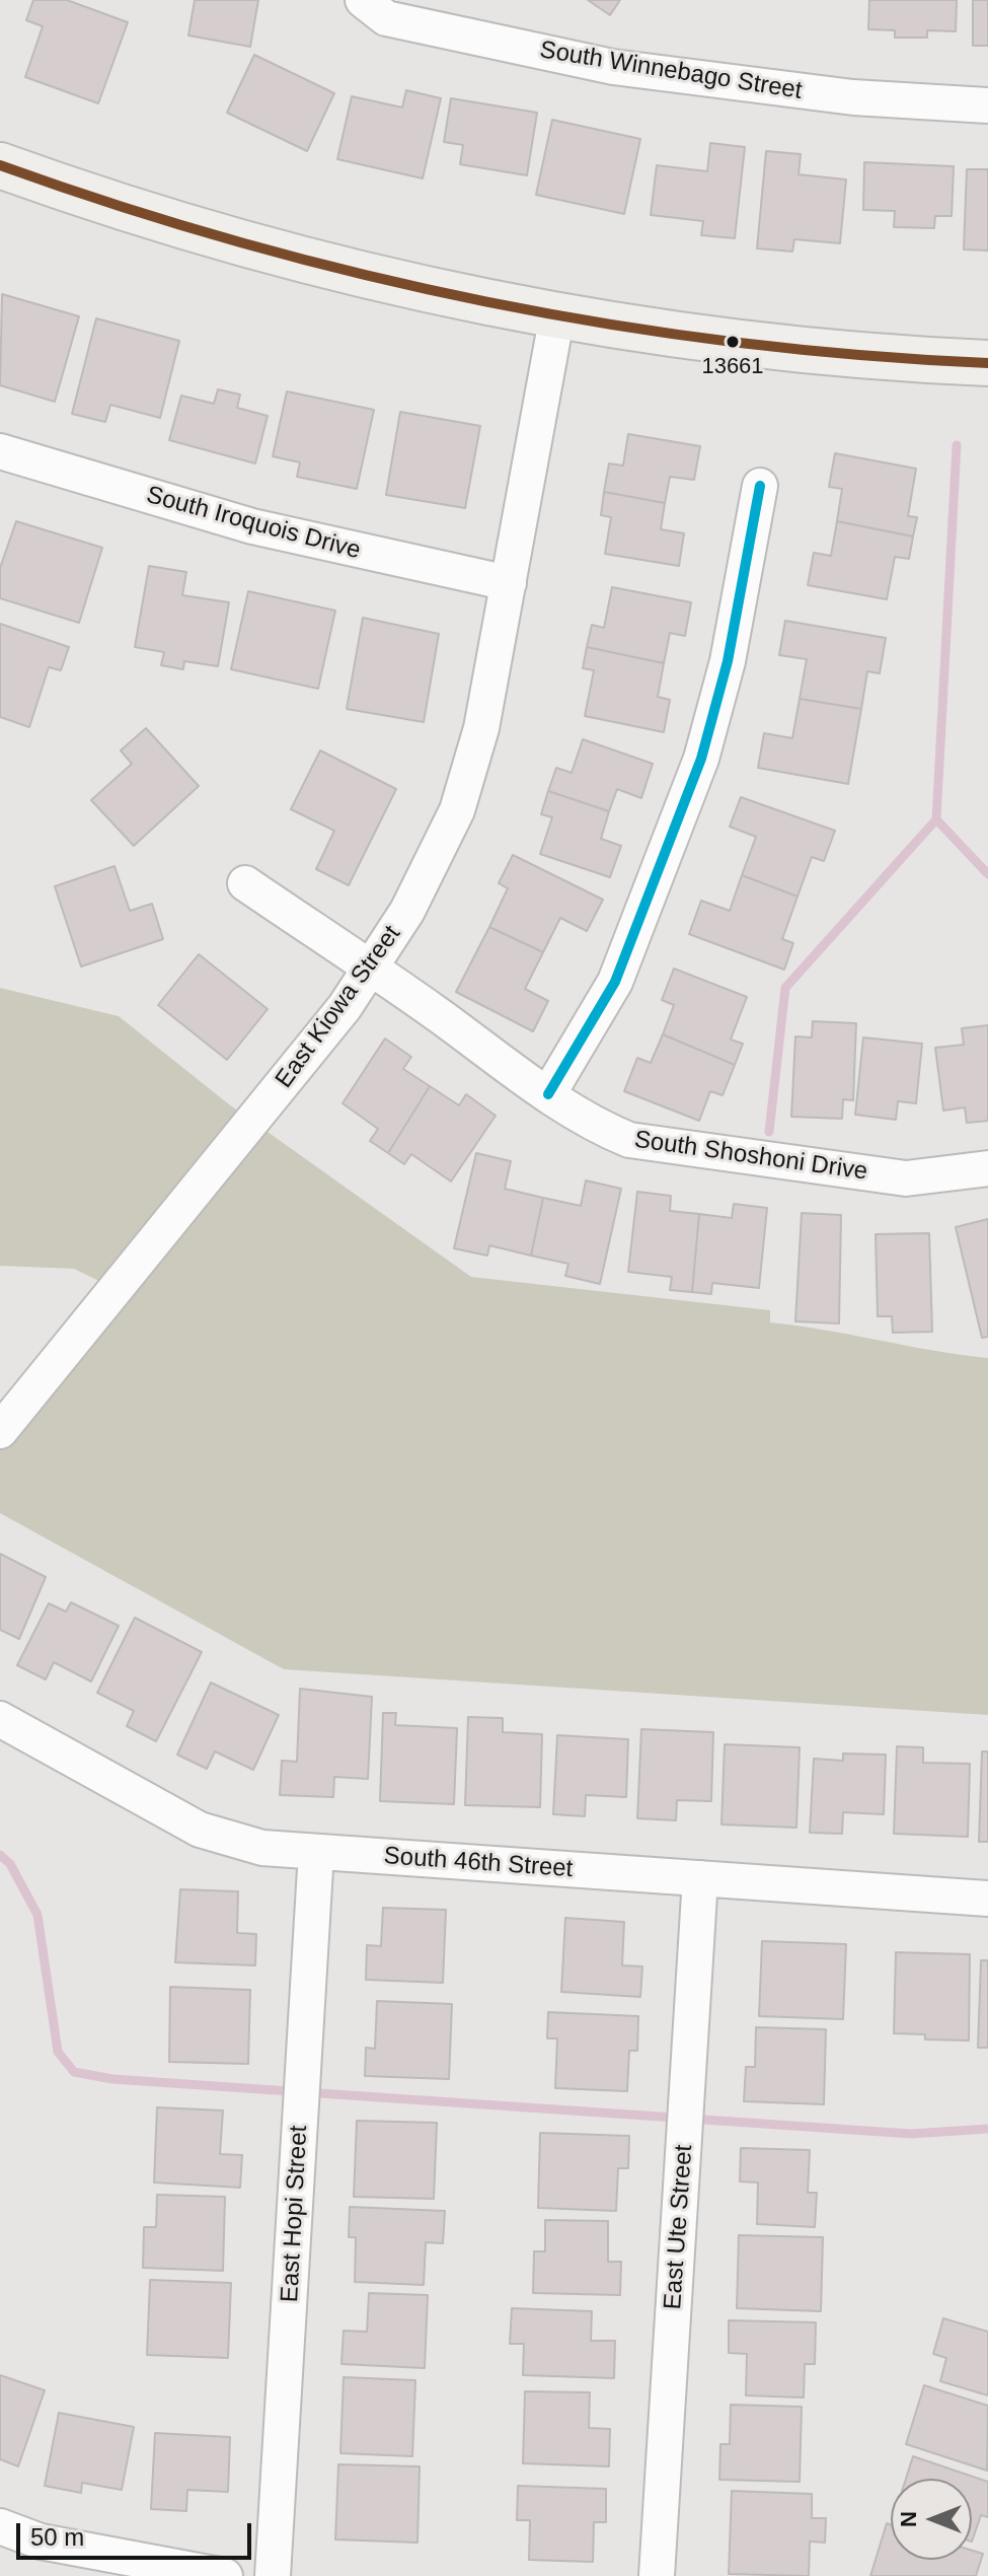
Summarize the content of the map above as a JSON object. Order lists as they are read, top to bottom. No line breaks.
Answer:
{"streets":{"street":["South Winnebago Street","South Iroquois Drive","East Kiowa Street","South Shoshoni Drive","South 46th Street","East Hopi Street","East Ute Street"]},"crossings":[["South Iroquois Drive","East Kiowa Street"],["East Kiowa Street","South Shoshoni Drive"],["South 46th Street","East Hopi Street"],["South 46th Street","East Ute Street"]],"places":["13661"],"scale_bar":"50 m","north":"left"}
